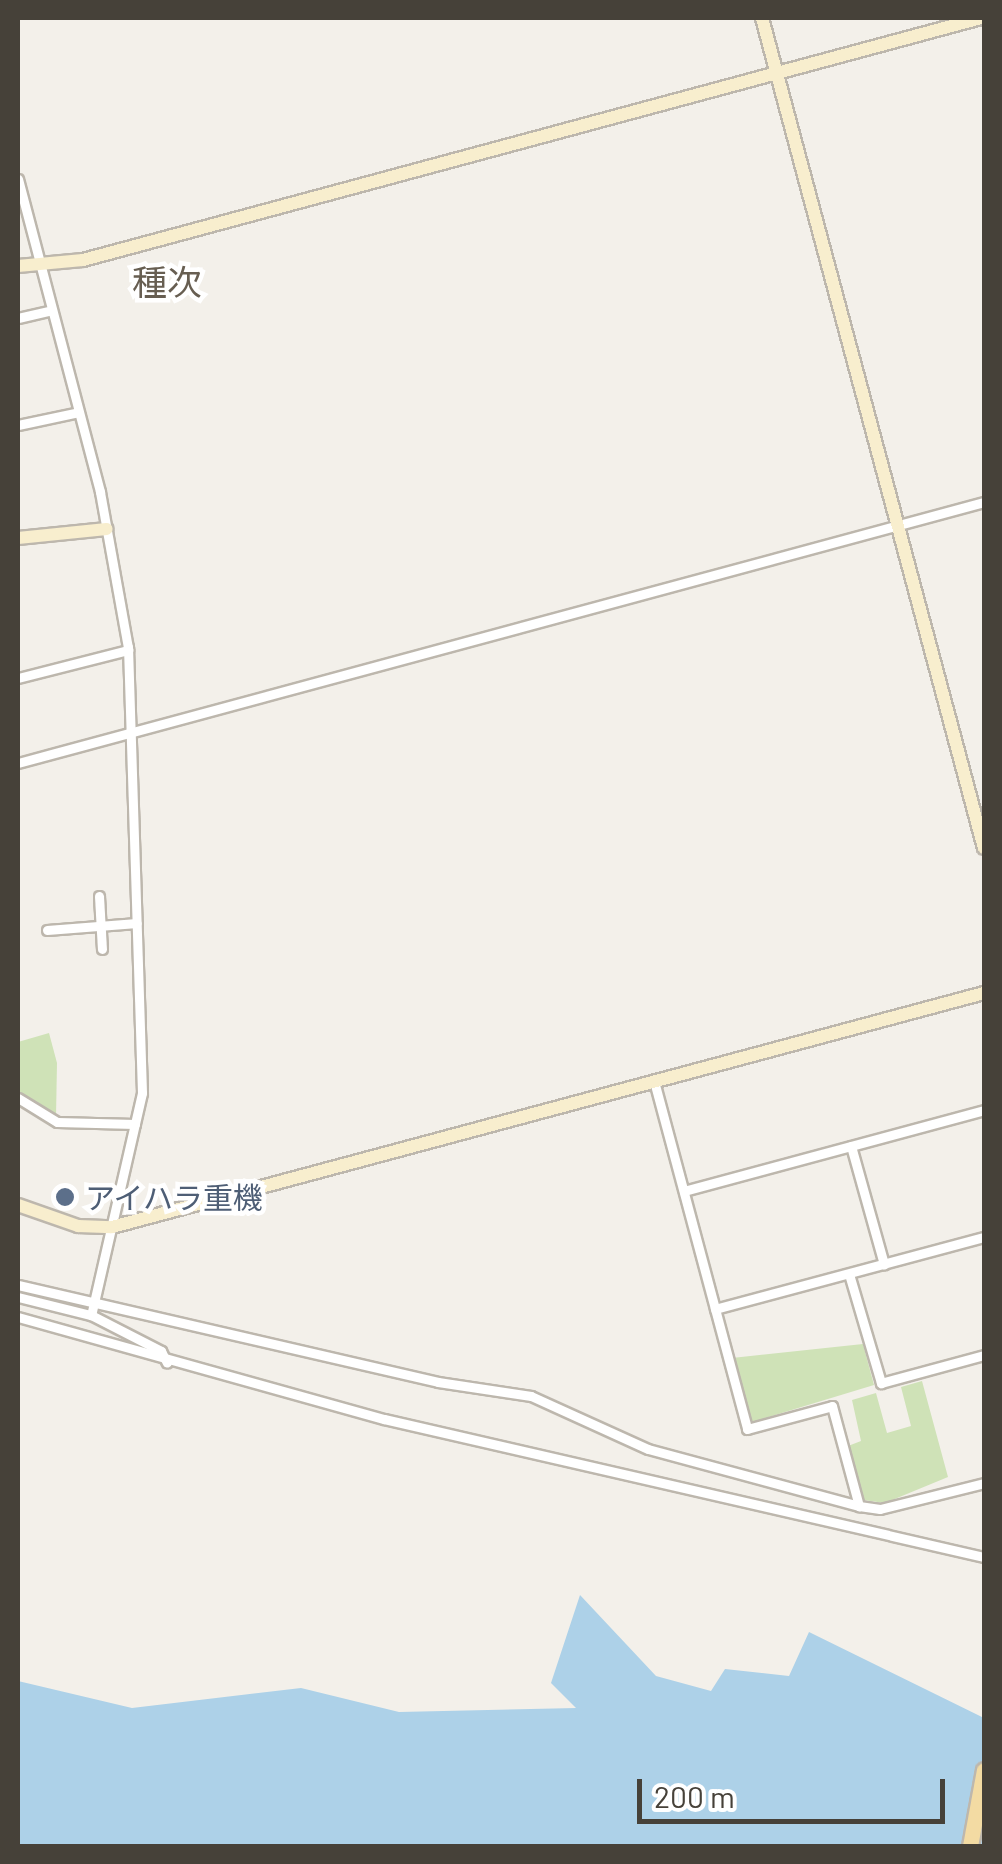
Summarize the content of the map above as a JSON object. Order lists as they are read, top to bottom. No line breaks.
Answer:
{"districts":["種次"],"places":["アイハラ重機"],"scale_bar":"200 m"}
